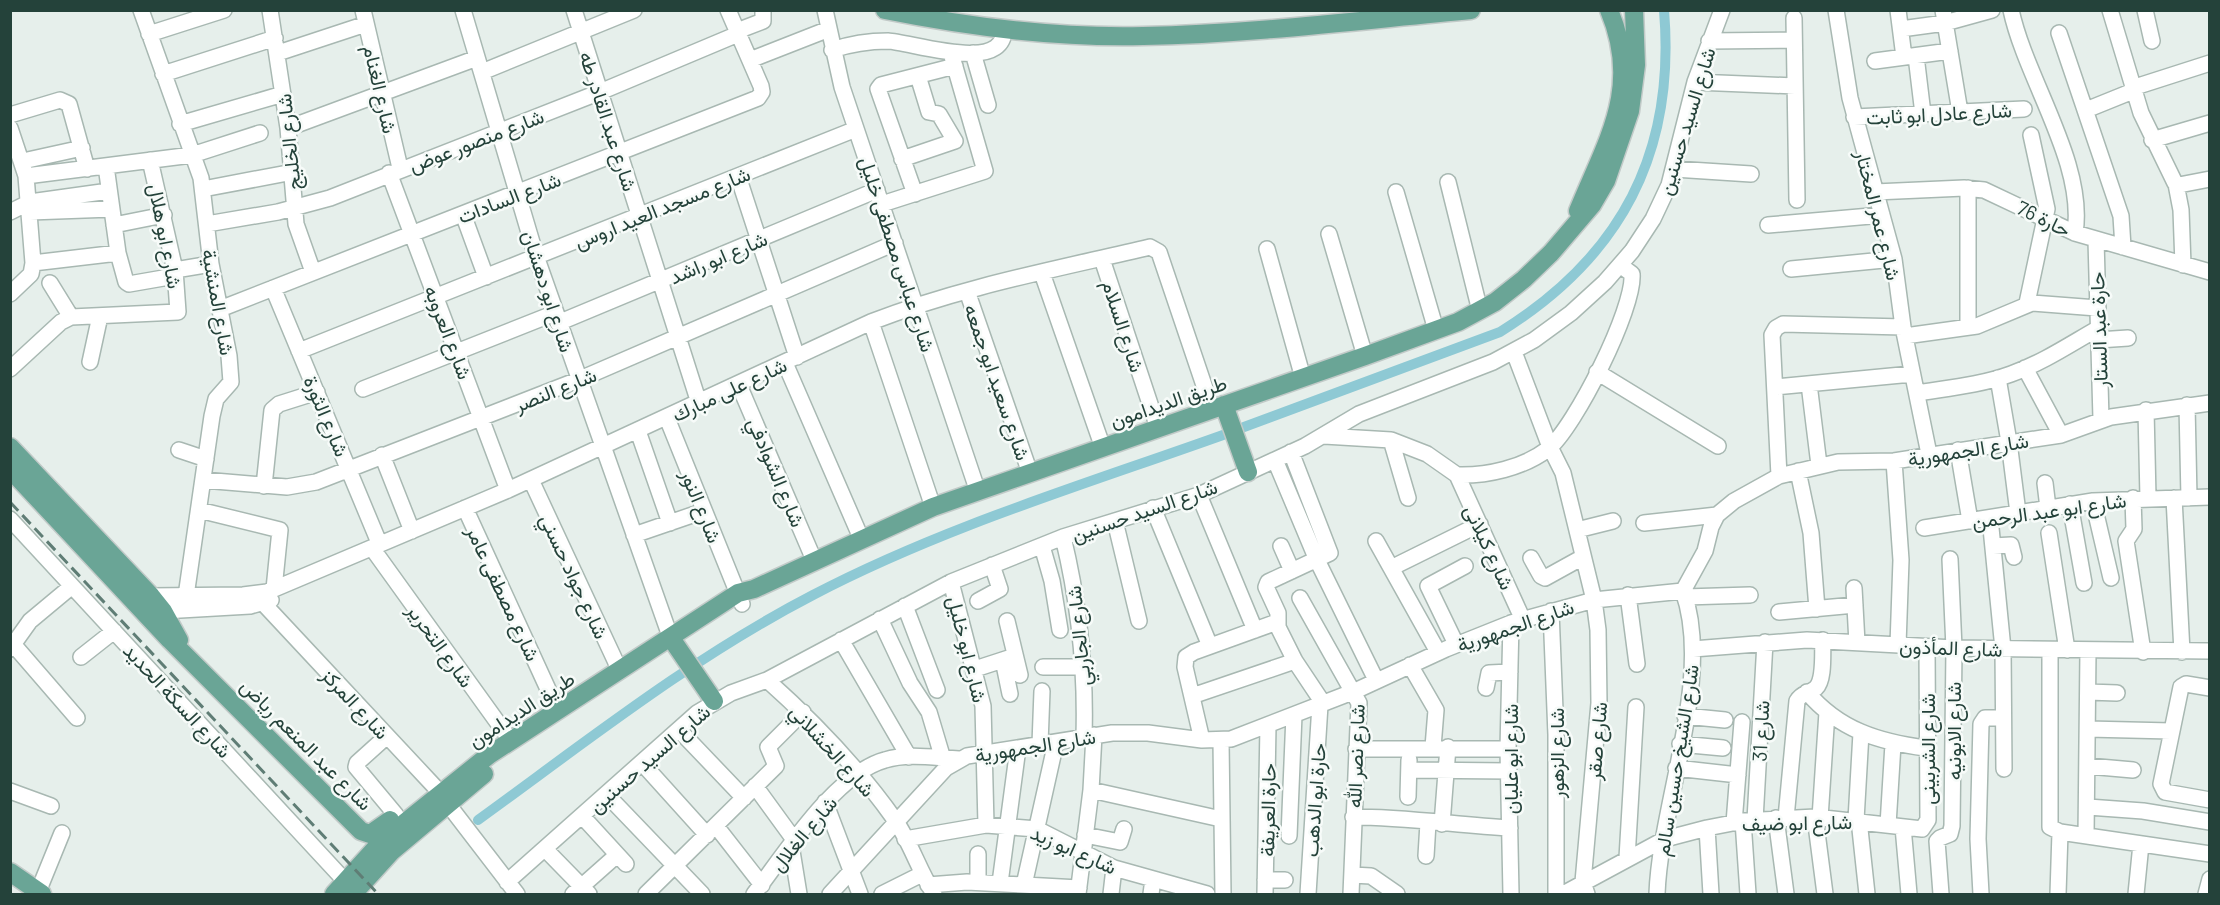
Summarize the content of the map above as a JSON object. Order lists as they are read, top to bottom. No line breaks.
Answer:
{"streets":{"main road":["طريق الديدامون","شارع عبد المنعم رياض"],"street":["شارع الغنام","شارع عادل ابو ثابت","شارع عبد القادر طه","شارع السيد حسنين","شارع منصور عوض","شارع الخليج","شارع السادات","شارع مسجد العيد اروس","شارع عمر المختار","حارة 76","شارع ابو هلال","شارع عباس مصطفى خليل","شارع ابو راشد","شارع ابو دهشان","شارع المنشية","شارع السلام","حارة عبد الستار","شارع العروبه","شارع سعيد ابو جمعه","شارع النصر","شارع على مبارك","شارع الثورة","شارع الجمهورية","شارع الشوادفي","شارع النور","شارع ابو عبد الرحمن","شارع كيلانى","شارع جواد حسني","شارع مصطفى عامر","شارع الجاربي","شارع التحرير","شارع المأذون","شارع ابو خليل","شارع السكة الحديد","شارع المركز","شارع 31","شارع الابونيه","شارع صقر","شارع الشربينى","شارع الخشلاني","شارع الزهور","شارع نصر الله","شارع ابو عليان","شارع الشيخ حسين سالم","حارة ابو الدهب","حارة العريفة","شارع ابو ضيف","شارع الغلال","شارع ابو زيد"]},"crossings":[["شارع الغنام","شارع منصور عوض"],["شارع الغنام","شارع العروبه"],["شارع عادل ابو ثابت","شارع عمر المختار"],["شارع عبد القادر طه","شارع منصور عوض"],["شارع عبد القادر طه","شارع السادات"],["شارع عبد القادر طه","شارع مسجد العيد اروس"],["شارع عبد القادر طه","شارع ابو راشد"],["شارع عبد القادر طه","شارع النصر"],["شارع عبد القادر طه","شارع على مبارك"],["شارع السيد حسنين","شارع الجاربي"],["شارع السيد حسنين","شارع ابو خليل"],["شارع السيد حسنين","شارع المركز"],["شارع السيد حسنين","شارع صقر"],["شارع السيد حسنين","شارع الخشلاني"],["شارع منصور عوض","شارع الخليج"],["شارع منصور عوض","شارع السادات"],["شارع منصور عوض","شارع ابو دهشان"],["شارع منصور عوض","شارع المنشية"],["شارع منصور عوض","شارع العروبه"],["شارع الخليج","شارع السادات"],["شارع السادات","شارع ابو دهشان"],["شارع السادات","شارع المنشية"],["شارع السادات","شارع العروبه"],["شارع السادات","شارع الثورة"],["شارع مسجد العيد اروس","شارع عباس مصطفى خليل"],["شارع مسجد العيد اروس","شارع ابو دهشان"],["شارع مسجد العيد اروس","شارع العروبه"],["شارع مسجد العيد اروس","شارع الثورة"],["شارع عمر المختار","حارة 76"],["شارع عمر المختار","شارع الجمهورية"],["حارة 76","حارة عبد الستار"],["شارع عباس مصطفى خليل","شارع ابو راشد"],["شارع عباس مصطفى خليل","شارع النصر"],["شارع عباس مصطفى خليل","شارع على مبارك"],["شارع عباس مصطفى خليل","طريق الديدامون"],["شارع ابو راشد","شارع ابو دهشان"],["شارع ابو راشد","شارع العروبه"],["شارع ابو دهشان","شارع النصر"],["شارع ابو دهشان","شارع على مبارك"],["شارع ابو دهشان","طريق الديدامون"],["شارع المنشية","شارع النصر"],["شارع السلام","شارع على مبارك"],["شارع السلام","طريق الديدامون"],["حارة عبد الستار","شارع الجمهورية"],["شارع العروبه","شارع النصر"],["شارع العروبه","شارع على مبارك"],["شارع سعيد ابو جمعه","شارع على مبارك"],["شارع سعيد ابو جمعه","طريق الديدامون"],["شارع النصر","شارع الثورة"],["شارع على مبارك","طريق الديدامون"],["شارع على مبارك","شارع الثورة"],["شارع على مبارك","شارع الشوادفي"],["شارع على مبارك","شارع النور"],["شارع على مبارك","شارع جواد حسني"],["شارع على مبارك","شارع مصطفى عامر"],["شارع على مبارك","شارع التحرير"],["طريق الديدامون","شارع الشوادفي"],["طريق الديدامون","شارع النور"],["طريق الديدامون","شارع جواد حسني"],["طريق الديدامون","شارع مصطفى عامر"],["طريق الديدامون","شارع التحرير"],["طريق الديدامون","شارع السكة الحديد"],["طريق الديدامون","شارع المركز"],["طريق الديدامون","شارع عبد المنعم رياض"],["شارع الثورة","شارع التحرير"],["شارع الجمهورية","شارع كيلانى"],["شارع الجمهورية","شارع الجاربي"],["شارع الجمهورية","شارع ابو خليل"],["شارع الجمهورية","شارع صقر"],["شارع الجمهورية","شارع الخشلاني"],["شارع الجمهورية","شارع الزهور"],["شارع الجمهورية","شارع نصر الله"],["شارع الجمهورية","شارع ابو عليان"],["شارع الجمهورية","شارع الشيخ حسين سالم"],["شارع الجمهورية","حارة ابو الدهب"],["شارع الجمهورية","حارة العريفة"],["شارع الجمهورية","شارع الغلال"],["شارع كيلانى","شارع ابو عليان"],["شارع الجاربي","شارع ابو زيد"],["شارع المأذون","شارع 31"],["شارع المأذون","شارع الابونيه"],["شارع المأذون","شارع الشربينى"],["شارع المأذون","شارع الشيخ حسين سالم"],["شارع ابو خليل","شارع ابو زيد"],["شارع المركز","شارع عبد المنعم رياض"],["شارع 31","شارع ابو ضيف"],["شارع صقر","شارع ابو ضيف"],["شارع الشربينى","شارع ابو ضيف"],["شارع الخشلاني","شارع الغلال"],["شارع الخشلاني","شارع ابو زيد"],["شارع الشيخ حسين سالم","شارع ابو ضيف"]]}
